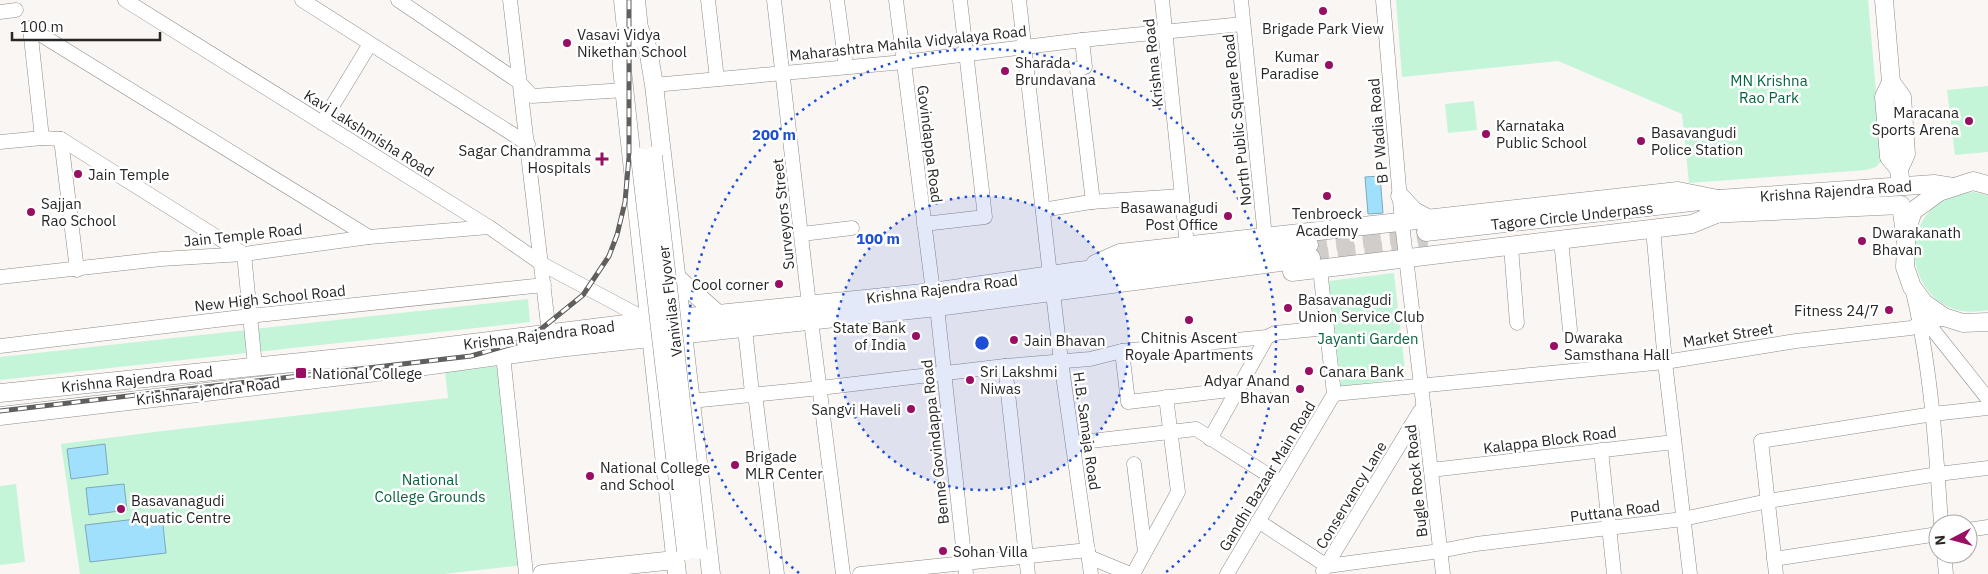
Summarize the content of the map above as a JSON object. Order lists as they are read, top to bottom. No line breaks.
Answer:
{"streets":{"main road":["Krishna Rajendra Road","Tagore Circle Underpass","Vanivilas Flyover","Krishnarajendra Road"],"street":["Maharashtra Mahila Vidyalaya Road","Krishna Road","North Public Square Road","B P Wadia Road","Kavi Lakshmisha Road","Govindappa Road","Surveyors Street","Jain Temple Road","New High School Road","Market Street","H.B. Samaja Road","Kalappa Block Road","Benne Govindappa Road","Gandhi Bazaar Main Road","Bugle Rock Road","Conservancy Lane","Puttana Road"]},"crossings":[["Maharashtra Mahila Vidyalaya Road","Krishna Road"],["Maharashtra Mahila Vidyalaya Road","North Public Square Road"],["Maharashtra Mahila Vidyalaya Road","Govindappa Road"],["Maharashtra Mahila Vidyalaya Road","Surveyors Street"],["B P Wadia Road","Bugle Rock Road"],["Kavi Lakshmisha Road","Krishna Rajendra Road"],["Kavi Lakshmisha Road","Jain Temple Road"],["Kavi Lakshmisha Road","Krishnarajendra Road"],["Govindappa Road","Krishna Rajendra Road"],["Govindappa Road","Benne Govindappa Road"],["Krishna Rajendra Road","Surveyors Street"],["Krishna Rajendra Road","Tagore Circle Underpass"],["Krishna Rajendra Road","Krishnarajendra Road"],["Krishna Rajendra Road","H.B. Samaja Road"],["Krishna Rajendra Road","Benne Govindappa Road"],["Market Street","Gandhi Bazaar Main Road"],["Market Street","Bugle Rock Road"],["Kalappa Block Road","Bugle Rock Road"],["Bugle Rock Road","Conservancy Lane"],["Bugle Rock Road","Puttana Road"],["Conservancy Lane","Puttana Road"]],"parks":["MN Krishna Rao Park","Jayanti Garden","National College Grounds"],"places":{"other":["Brigade Park View","Vasavi Vidya Nikethan School","Kumar Paradise","Sharada Brundavana","Maracana Sports Arena","Karnataka Public School","Basavangudi Police Station","Jain Temple","Tenbroeck Academy","Sajjan Rao School","Basawanagudi Post Office","Dwarakanath Bhavan","Cool corner","Basavanagudi Union Service Club","Fitness 24/7","Chitnis Ascent Royale Apartments","State Bank of India","Jain Bhavan","Dwaraka Samsthana Hall","Canara Bank","Sri Lakshmi Niwas","Adyar Anand Bhavan","Sangvi Haveli","Brigade MLR Center","National College and School","Basavanagudi Aquatic Centre","Sohan Villa"],"health":["Sagar Chandramma Hospitals"],"transit":["National College"]},"scale_bar":"100 m","north":"left","rings":["200 m","100 m"]}
